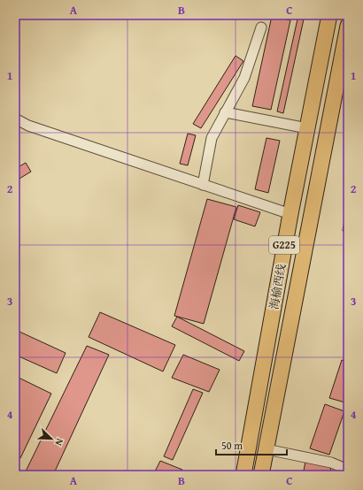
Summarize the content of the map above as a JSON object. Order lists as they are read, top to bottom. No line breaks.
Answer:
{"streets":{"highway":["G225","海榆西线"]},"scale_bar":"50 m","north":"bottom right","grid":{"columns":["A","B","C"],"rows":["1","2","3","4"]}}
